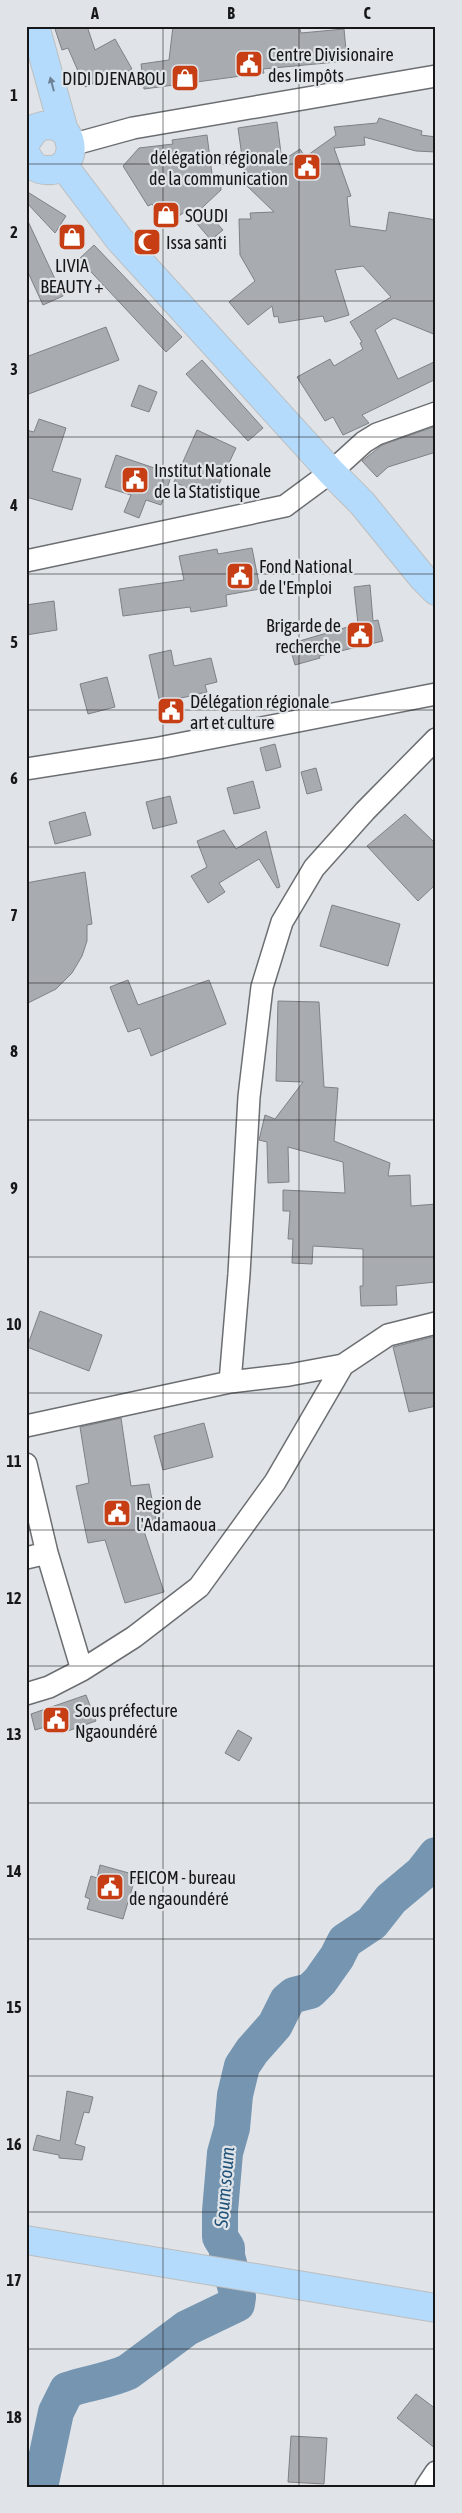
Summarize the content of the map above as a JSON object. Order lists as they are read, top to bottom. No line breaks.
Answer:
{"water":["Soum soum"],"places":{"public building":["Centre Divisionaire des Iimpôts","délégation régionale de la communication","Institut Nationale de la Statistique","Fond National de l'Emploi","Brigarde de recherche","Délégation régionale art et culture","Region de l'Adamaoua","Sous préfecture Ngaoundéré","FEICOM - bureau de ngaoundéré"],"shop":["DIDI DJENABOU","SOUDI","LIVIA BEAUTY +"],"mosque":["Issa santi"]},"grid":{"columns":["A","B","C"],"rows":["1","2","3","4","5","6","7","8","9","10","11","12","13","14","15","16","17","18"]}}
